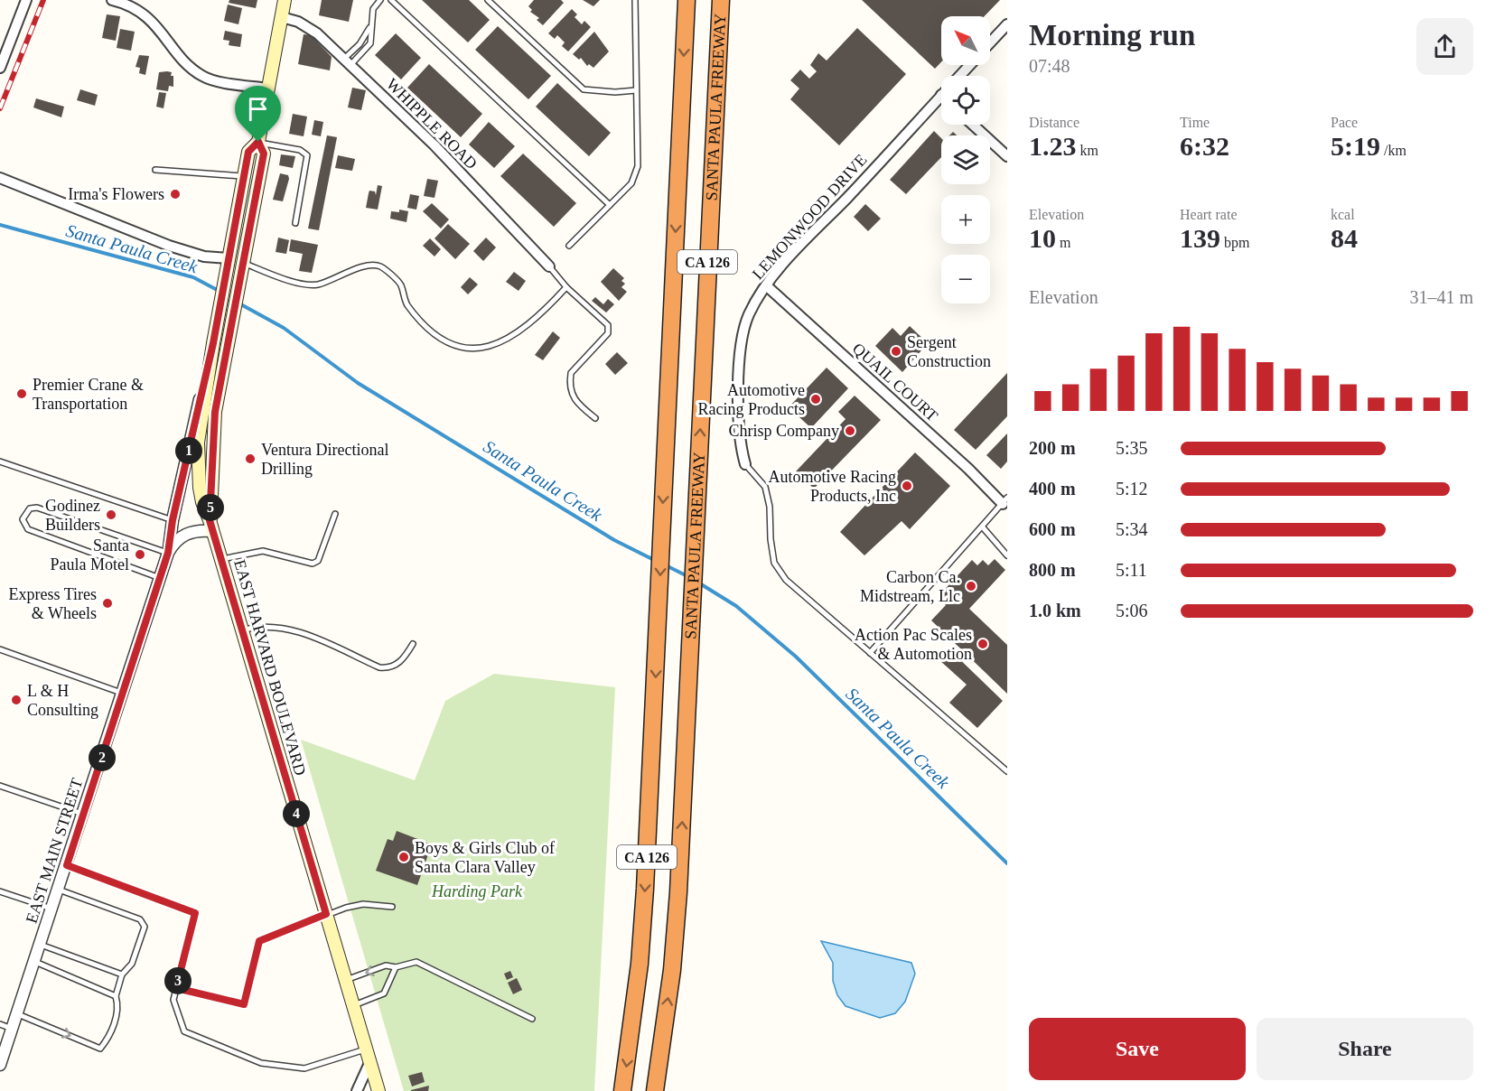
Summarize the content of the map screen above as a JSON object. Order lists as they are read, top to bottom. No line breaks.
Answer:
{"streets":{"highway":["SANTA PAULA FREEWAY","CA 126"],"main road":["EAST HARVARD BOULEVARD"],"street":["WHIPPLE ROAD","LEMONWOOD DRIVE","QUAIL COURT","EAST MAIN STREET"]},"crossings":[["LEMONWOOD DRIVE","QUAIL COURT"],["EAST HARVARD BOULEVARD","EAST MAIN STREET"]],"water":["Santa Paula Creek"],"parks":["Harding Park"],"places":["Irma's Flowers","Sergent Construction","Premier Crane & Transportation","Automotive Racing Products","Chrisp Company","Ventura Directional Drilling","Automotive Racing Products, Inc","Godinez Builders","Santa Paula Motel","Carbon Ca. Midstream, Llc","Express Tires & Wheels","Action Pac Scales & Automotion","L & H Consulting","Boys & Girls Club of Santa Clara Valley"],"north":"top left","page":{"heading":["Morning run","07:48"],"map_buttons":["+","−"],"stats":[["Distance","1.23 km"],["Time","6:32"],["Pace","5:19 /km"],["Elevation","10 m"],["Heart rate","139 bpm"],["kcal","84"]],"chart":["Elevation","31–41 m"],"list":[{"name":"200 m","note":"5:35"},{"name":"400 m","note":"5:12"},{"name":"600 m","note":"5:34"},{"name":"800 m","note":"5:11"},{"name":"1.0 km","note":"5:06"}],"pins":["1","5","2","4","3"],"buttons":["Save","Share"]}}
